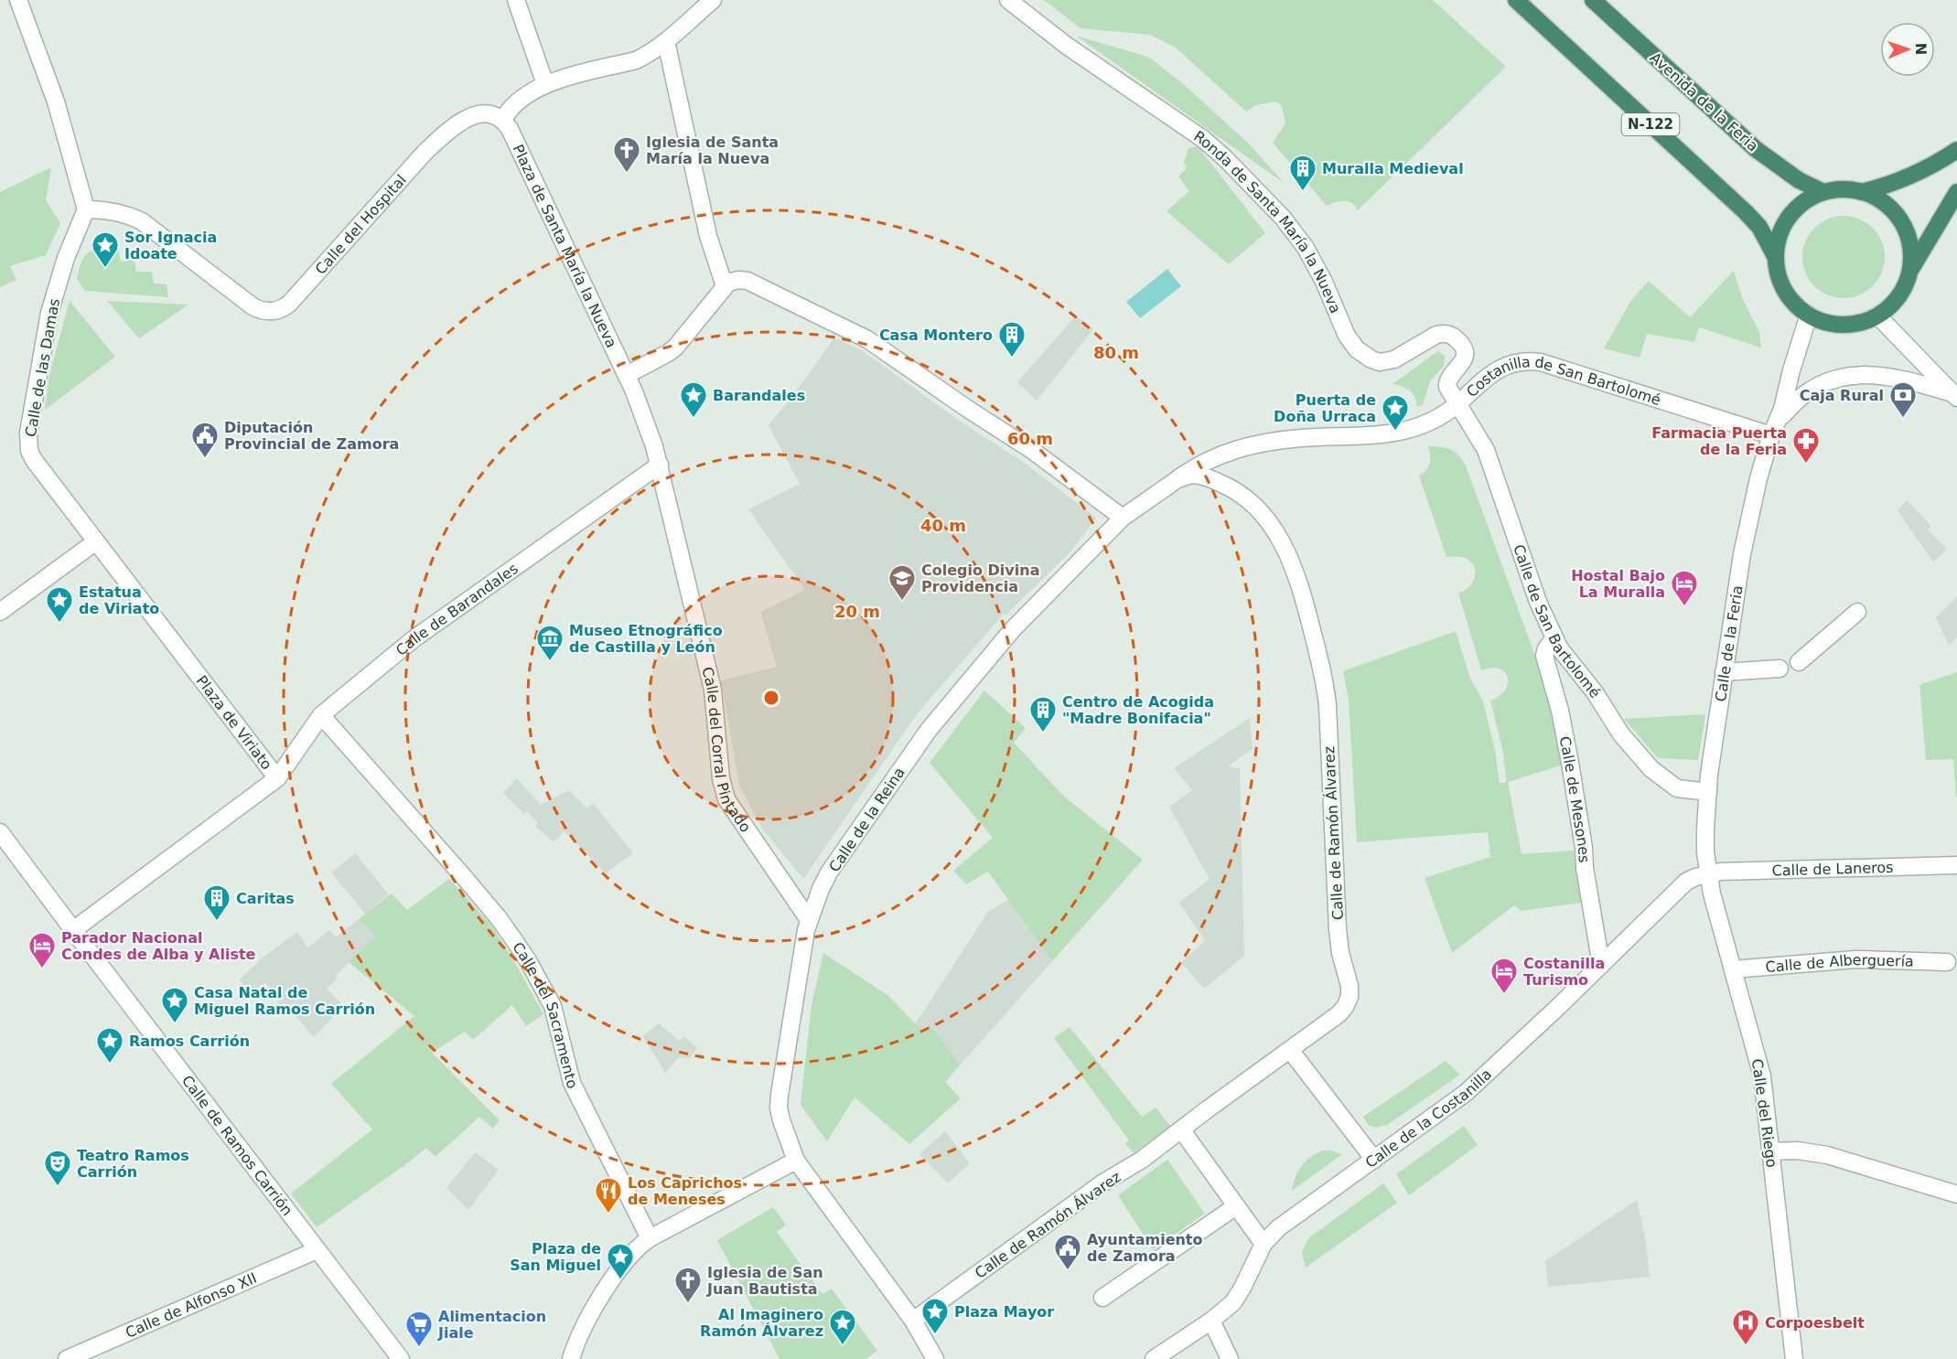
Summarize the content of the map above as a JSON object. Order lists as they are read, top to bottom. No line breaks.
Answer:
{"streets":{"highway":["Avenida de la Feria","N-122"],"street":["Calle del Hospital","Ronda de Santa María la Nueva","Plaza de Santa María la Nueva","Calle de las Damas","Costanilla de San Bartolomé","Calle de Barandales","Calle de San Bartolomé","Calle de la Feria","Plaza de Viriato","Calle del Corral Pintado","Calle de Mesones","Calle de la Reina","Calle de Ramón Álvarez","Calle de Laneros","Calle de Alberguería","Calle del Sacramento","Calle del Riego","Calle de la Costanilla","Calle de Ramos Carrión","Calle de Alfonso XII"]},"crossings":[["Avenida de la Feria","N-122"],["Avenida de la Feria","Calle de la Feria"],["N-122","Calle de la Feria"],["Calle del Hospital","Plaza de Santa María la Nueva"],["Calle del Hospital","Calle de las Damas"],["Ronda de Santa María la Nueva","Costanilla de San Bartolomé"],["Ronda de Santa María la Nueva","Calle de San Bartolomé"],["Plaza de Santa María la Nueva","Calle de Barandales"],["Plaza de Santa María la Nueva","Calle del Corral Pintado"],["Calle de las Damas","Plaza de Viriato"],["Costanilla de San Bartolomé","Calle de San Bartolomé"],["Costanilla de San Bartolomé","Calle de la Feria"],["Costanilla de San Bartolomé","Calle de la Reina"],["Costanilla de San Bartolomé","Calle de Ramón Álvarez"],["Calle de Barandales","Plaza de Viriato"],["Calle de Barandales","Calle del Corral Pintado"],["Calle de Barandales","Calle del Sacramento"],["Calle de San Bartolomé","Calle de la Feria"],["Calle de San Bartolomé","Calle de Mesones"],["Calle de la Feria","Calle de Laneros"],["Calle de la Feria","Calle del Riego"],["Calle de la Feria","Calle de la Costanilla"],["Plaza de Viriato","Calle de Ramos Carrión"],["Calle del Corral Pintado","Calle de la Reina"],["Calle de Mesones","Calle de la Costanilla"],["Calle de la Reina","Calle de Ramón Álvarez"],["Calle de Laneros","Calle del Riego"],["Calle de Laneros","Calle de la Costanilla"],["Calle de Alberguería","Calle del Riego"],["Calle del Riego","Calle de la Costanilla"],["Calle de Ramos Carrión","Calle de Alfonso XII"]],"places":{"church":["Iglesia de Santa María la Nueva","Iglesia de San Juan Bautista"],"building":["Muralla Medieval","Casa Montero","Centro de Acogida \"Madre Bonifacia\"","Caritas"],"place":["Sor Ignacia Idoate","Barandales","Puerta de Doña Urraca","Estatua de Viriato","Casa Natal de Miguel Ramos Carrión","Ramos Carrión","Plaza de San Miguel","Plaza Mayor","Al Imaginero Ramón Álvarez"],"bank":["Caja Rural"],"public building":["Diputación Provincial de Zamora","Ayuntamiento de Zamora"],"pharmacy":["Farmacia Puerta de la Feria"],"school or university":["Colegio Divina Providencia"],"hotel":["Hostal Bajo La Muralla","Parador Nacional Condes de Alba y Aliste","Costanilla Turismo"],"museum":["Museo Etnográfico de Castilla y León"],"theatre":["Teatro Ramos Carrión"],"restaurant":["Los Caprichos de Meneses"],"hospital":["Corpoesbelt"],"supermarket":["Alimentacion Jiale"]},"north":"right","rings":["80 m","60 m","40 m","20 m"]}
